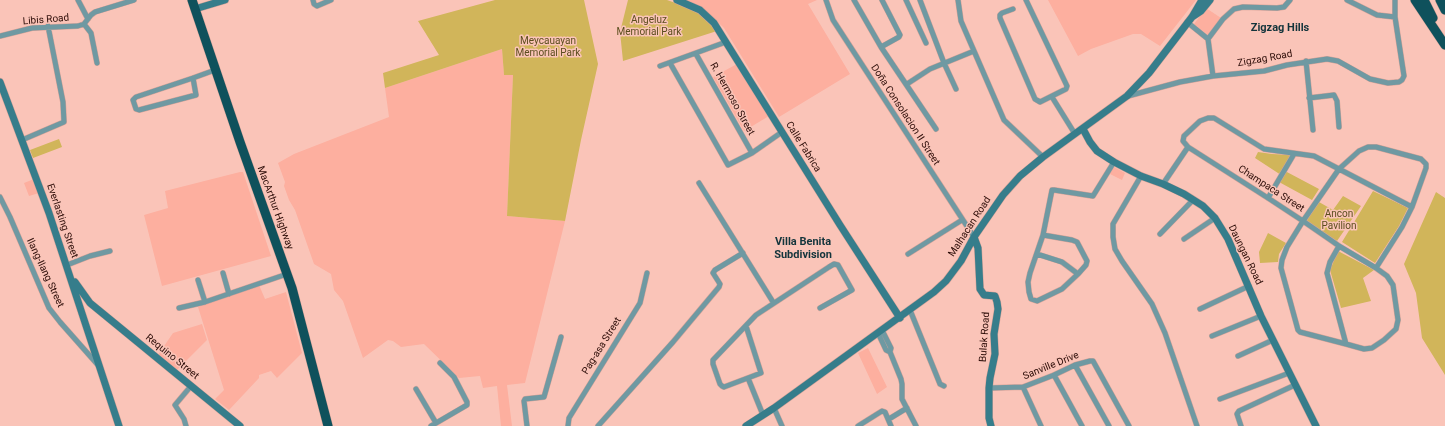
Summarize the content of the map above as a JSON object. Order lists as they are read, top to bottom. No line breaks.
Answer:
{"streets":{"highway":["MacArthur Highway"],"street":["Libis Road","Zigzag Road","R. Hermoso Street","Doña Consolacion II Street","Calle Fabrica","Champaca Street","Everlasting Street","Malhacan Road","Daungan Road","Ilang-Ilang Street","Bulak Road","Pag-asa Street","Requino Street","Sanville Drive"]},"crossings":[["Zigzag Road","Malhacan Road"],["Doña Consolacion II Street","Malhacan Road"],["Doña Consolacion II Street","Bulak Road"],["Calle Fabrica","Malhacan Road"],["Everlasting Street","Ilang-Ilang Street"],["Everlasting Street","Requino Street"],["Malhacan Road","Daungan Road"],["Malhacan Road","Bulak Road"],["Bulak Road","Sanville Drive"]],"districts":["Zigzag Hills","Villa Benita Subdivision"],"parks":["Angeluz Memorial Park","Meycauayan Memorial Park","Ancon Pavilion"]}
